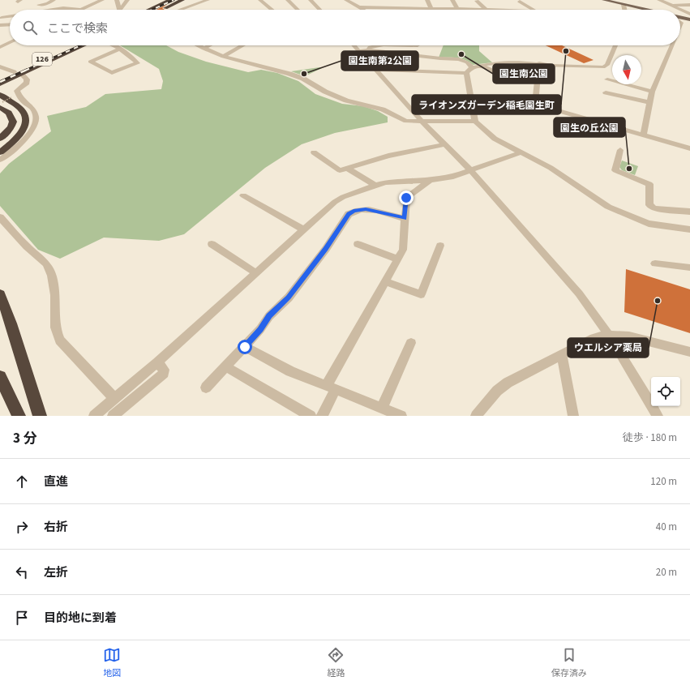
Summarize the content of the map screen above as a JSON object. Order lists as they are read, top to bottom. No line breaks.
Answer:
{"streets":{"highway":["126"]},"places":["ライオンズガーデン稲毛園生町","園生南公園","園生南第2公園","園生の丘公園","ウエルシア薬局"],"north":"bottom","page":{"search":"ここで検索","heading":["3 分","徒歩 · 180 m"],"list":[["直進","120 m"],["右折","40 m"],["左折","20 m"],"目的地に到着"],"nav":["地図","経路","保存済み"]}}
